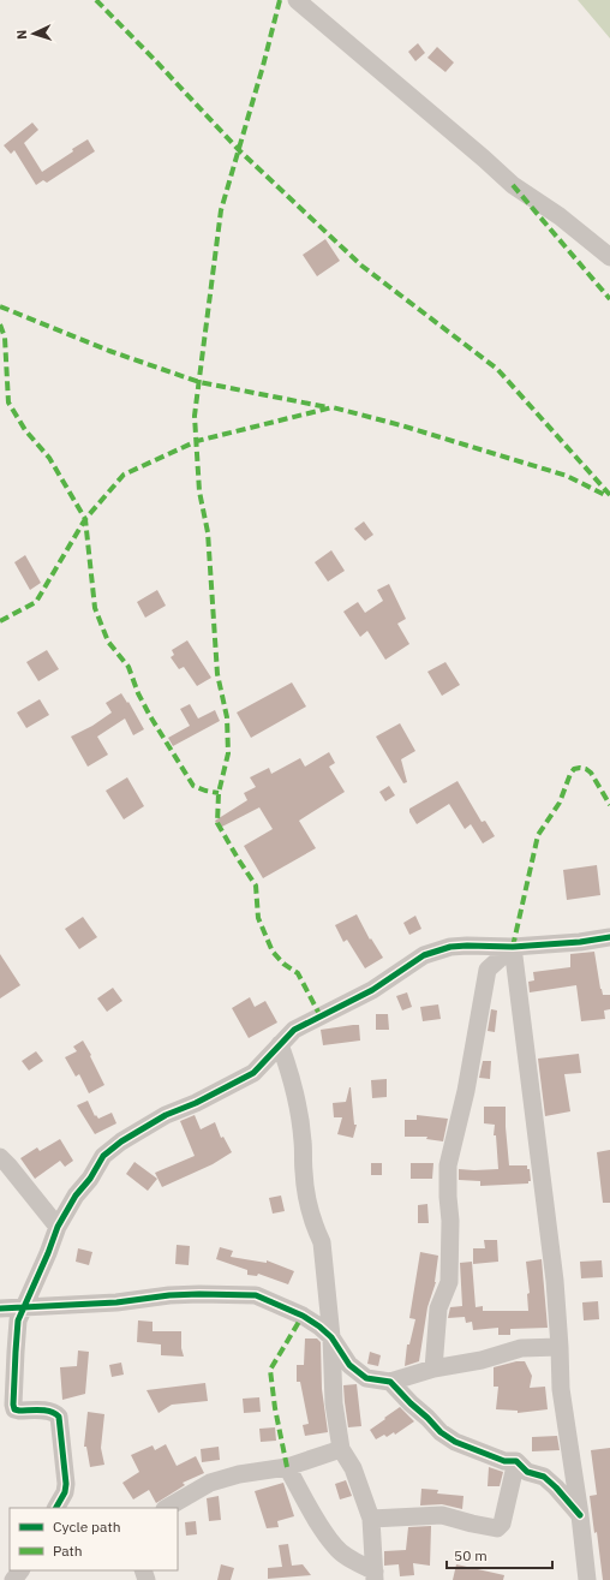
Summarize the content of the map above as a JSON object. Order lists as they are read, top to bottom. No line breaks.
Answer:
{"legend":["Cycle path","Path"],"scale_bar":"50 m","north":"left"}
